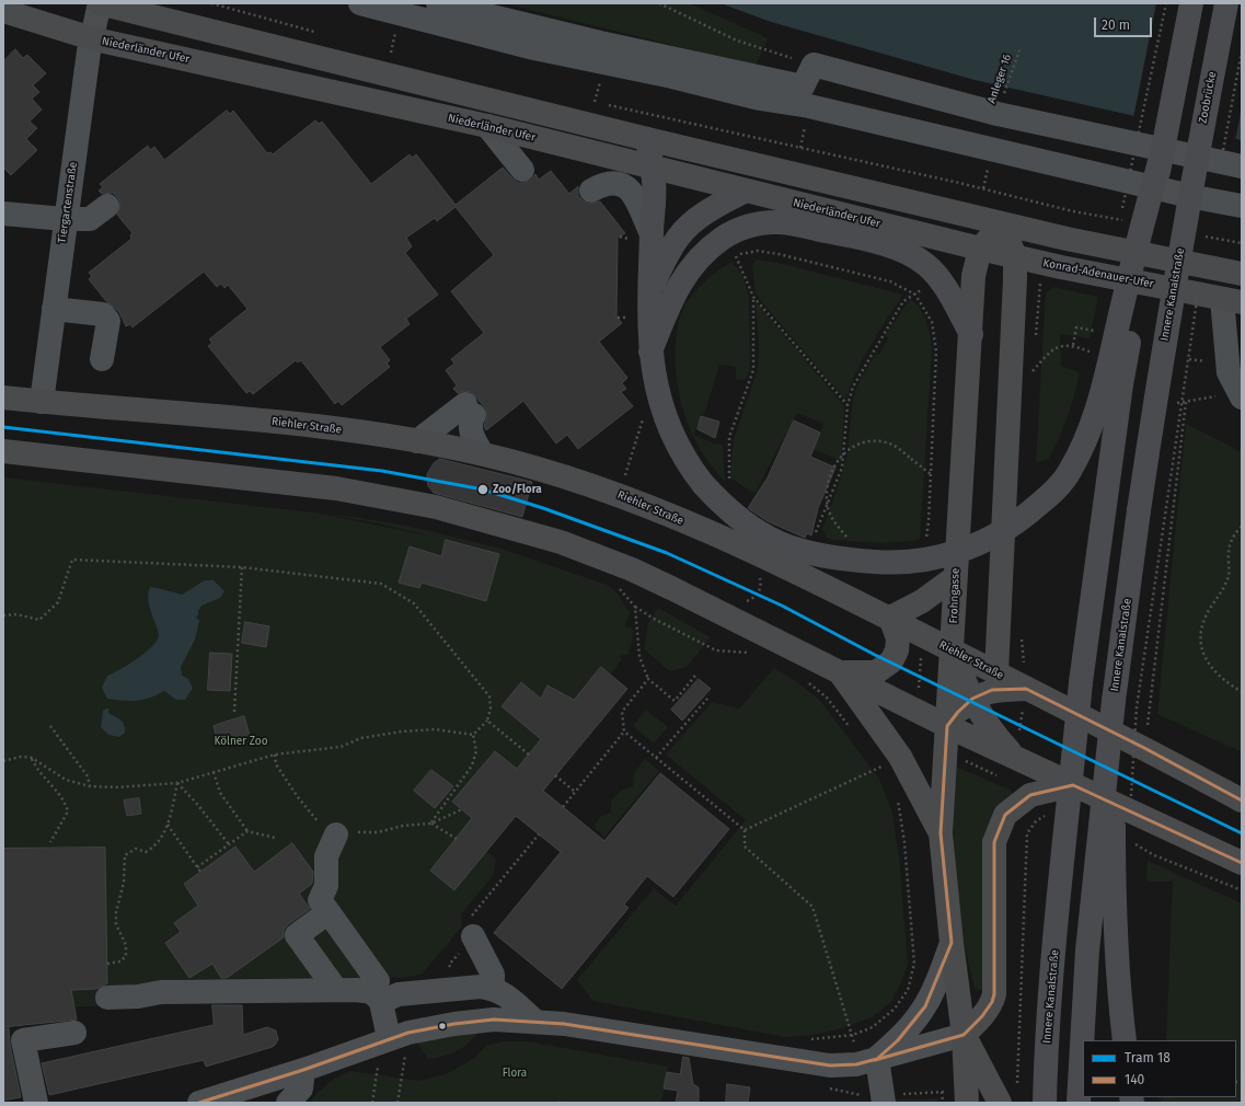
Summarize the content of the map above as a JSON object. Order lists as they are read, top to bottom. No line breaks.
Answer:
{"streets":{"highway":["Zoobrücke","Innere Kanalstraße"],"main road":["Niederländer Ufer","Konrad-Adenauer-Ufer","Riehler Straße","Frohngasse"],"street":["Tiergartenstraße"],"path":["Anleger 16"]},"crossings":[["Niederländer Ufer","Tiergartenstraße"],["Niederländer Ufer","Konrad-Adenauer-Ufer"],["Niederländer Ufer","Frohngasse"],["Zoobrücke","Innere Kanalstraße"],["Tiergartenstraße","Riehler Straße"],["Konrad-Adenauer-Ufer","Frohngasse"],["Riehler Straße","Frohngasse"]],"parks":["Kölner Zoo","Flora"],"places":["Zoo/Flora"],"lines":["tram line 18","transit line 140"],"legend":["Tram 18","140"],"scale_bar":"20 m"}
